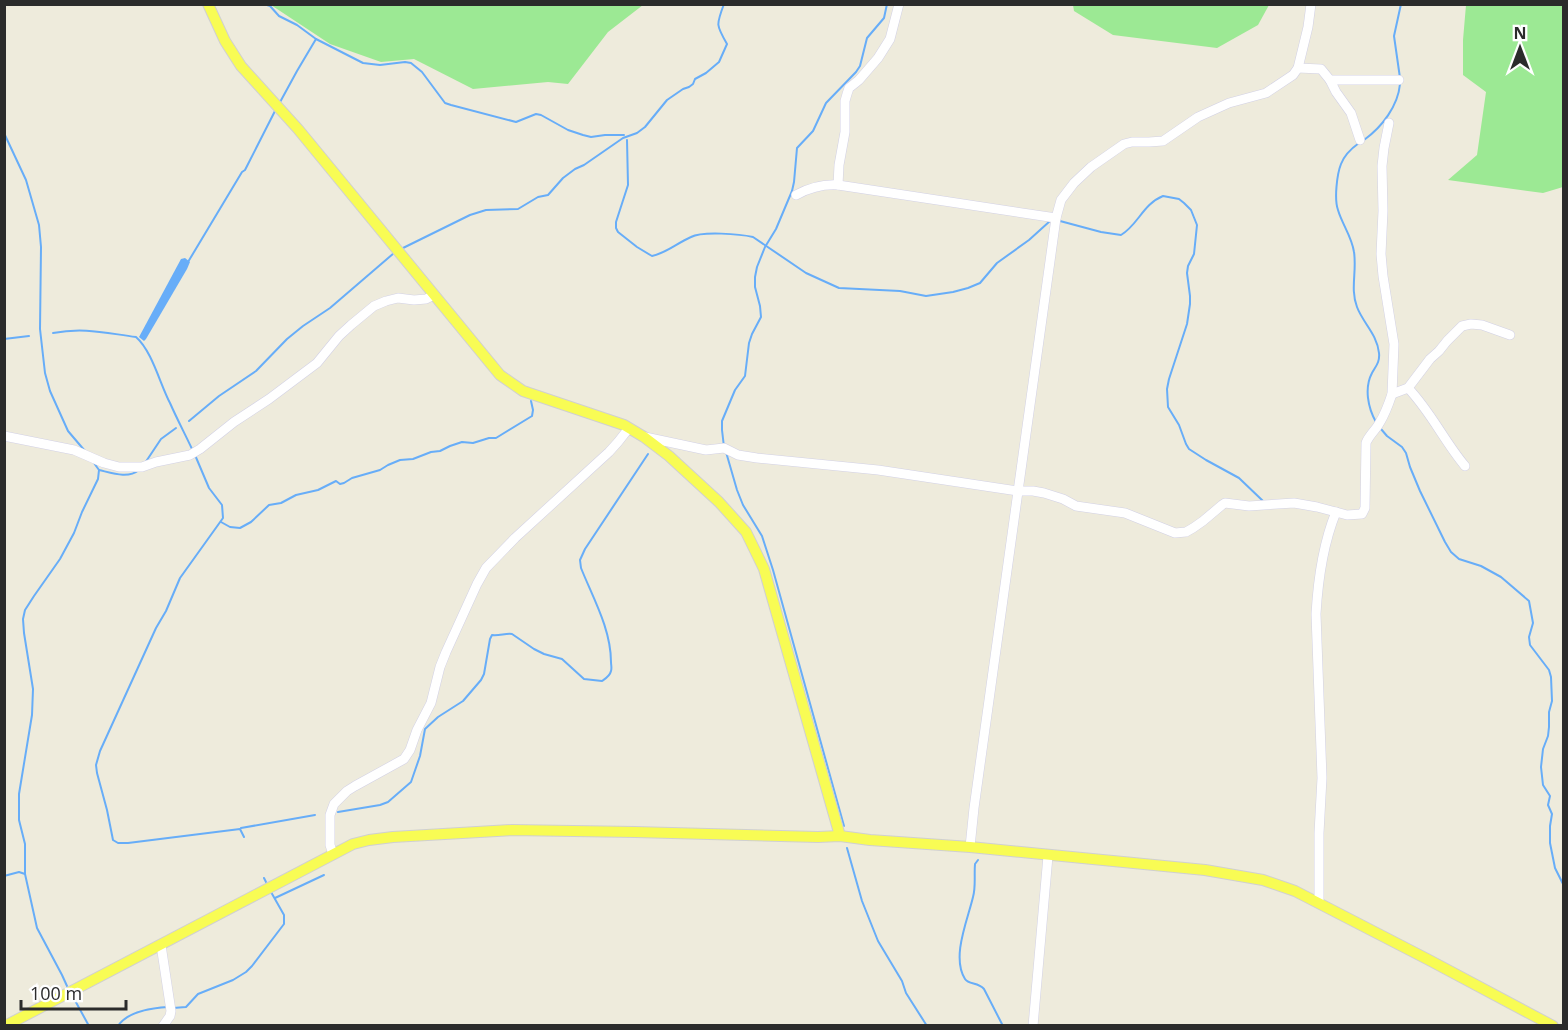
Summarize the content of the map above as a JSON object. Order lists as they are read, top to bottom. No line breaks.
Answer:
{"scale_bar":"100 m","north":"top"}
